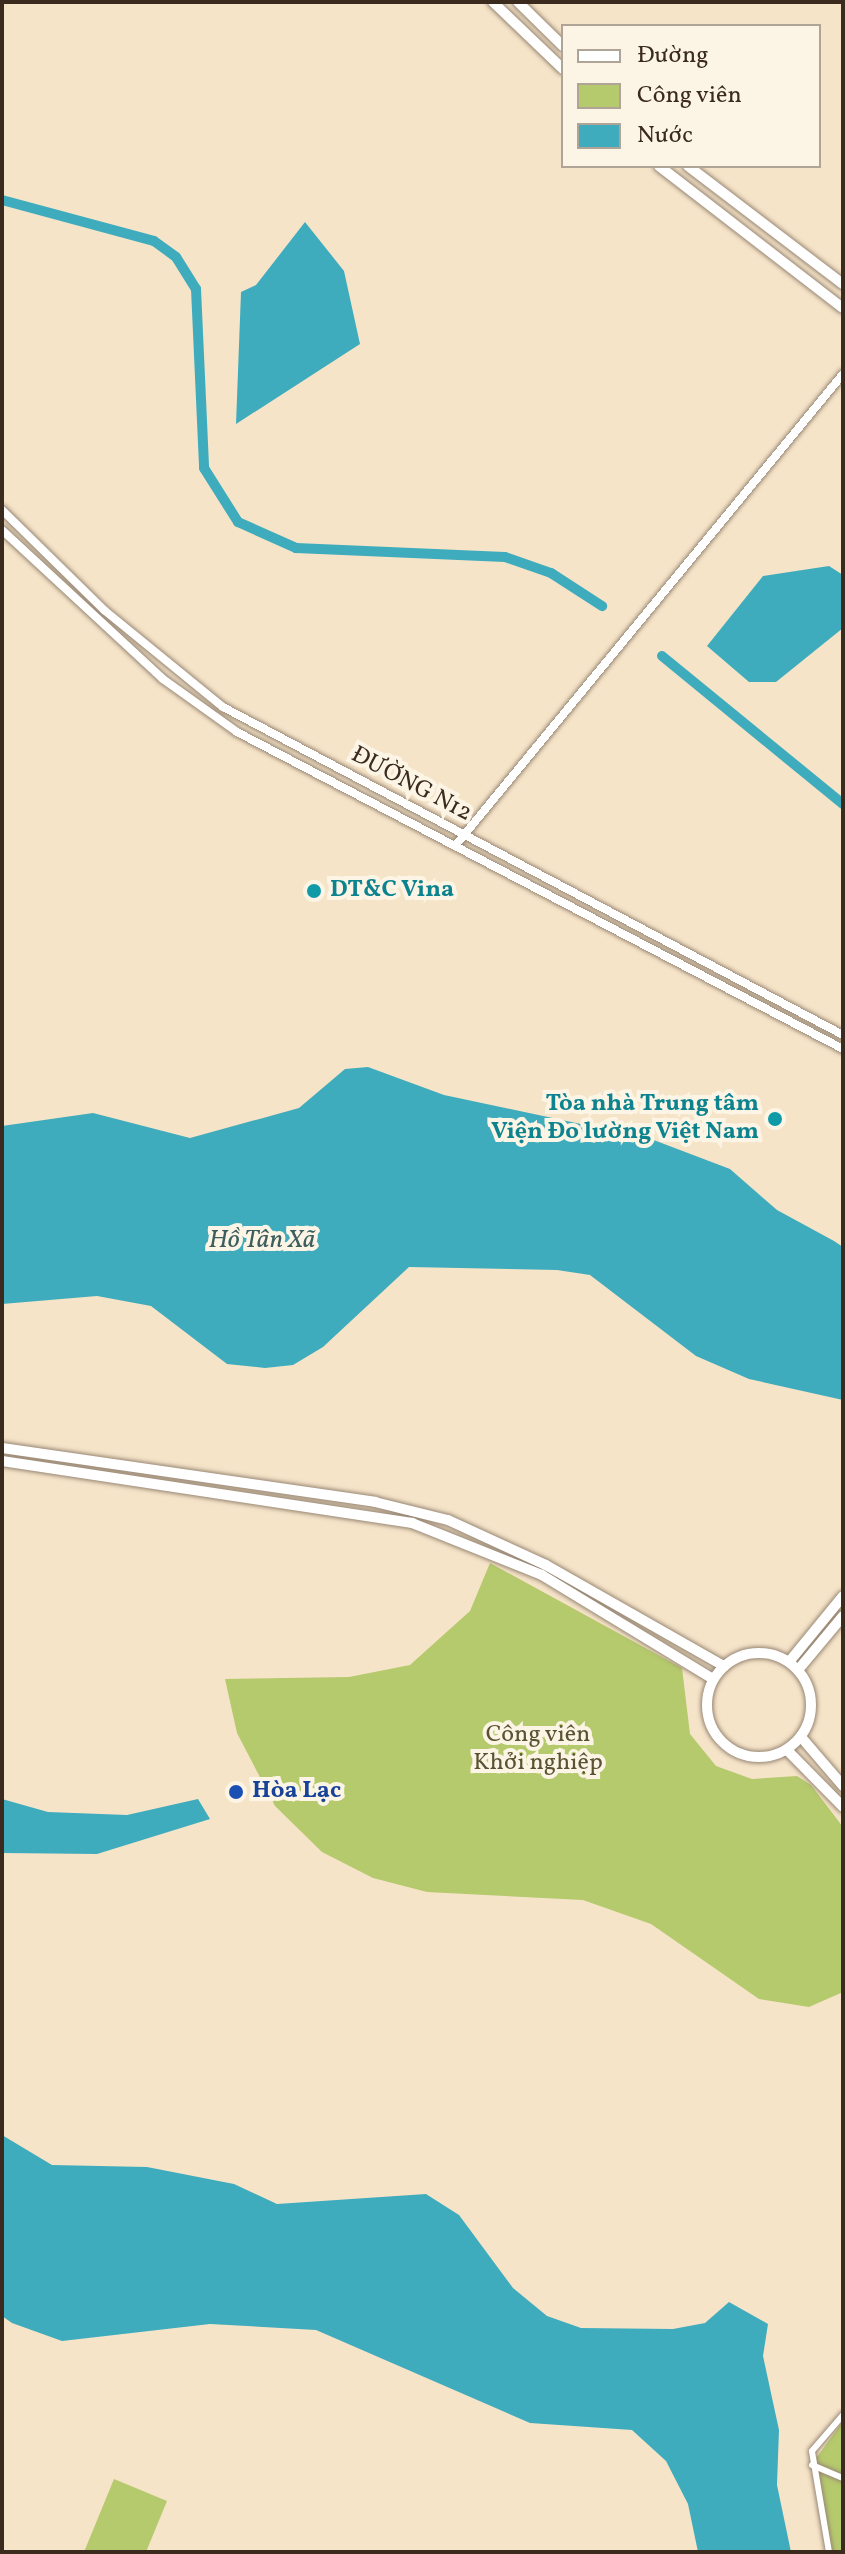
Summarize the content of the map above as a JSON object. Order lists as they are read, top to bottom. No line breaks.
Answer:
{"streets":{"street":["ĐƯỜNG N12"]},"water":["Hồ Tân Xã"],"parks":["Công viên Khởi nghiệp"],"places":["DT&C Vina","Tòa nhà Trung tâm Viện Đo lường Việt Nam","Hòa Lạc"],"legend":["Đường","Công viên","Nước"]}
